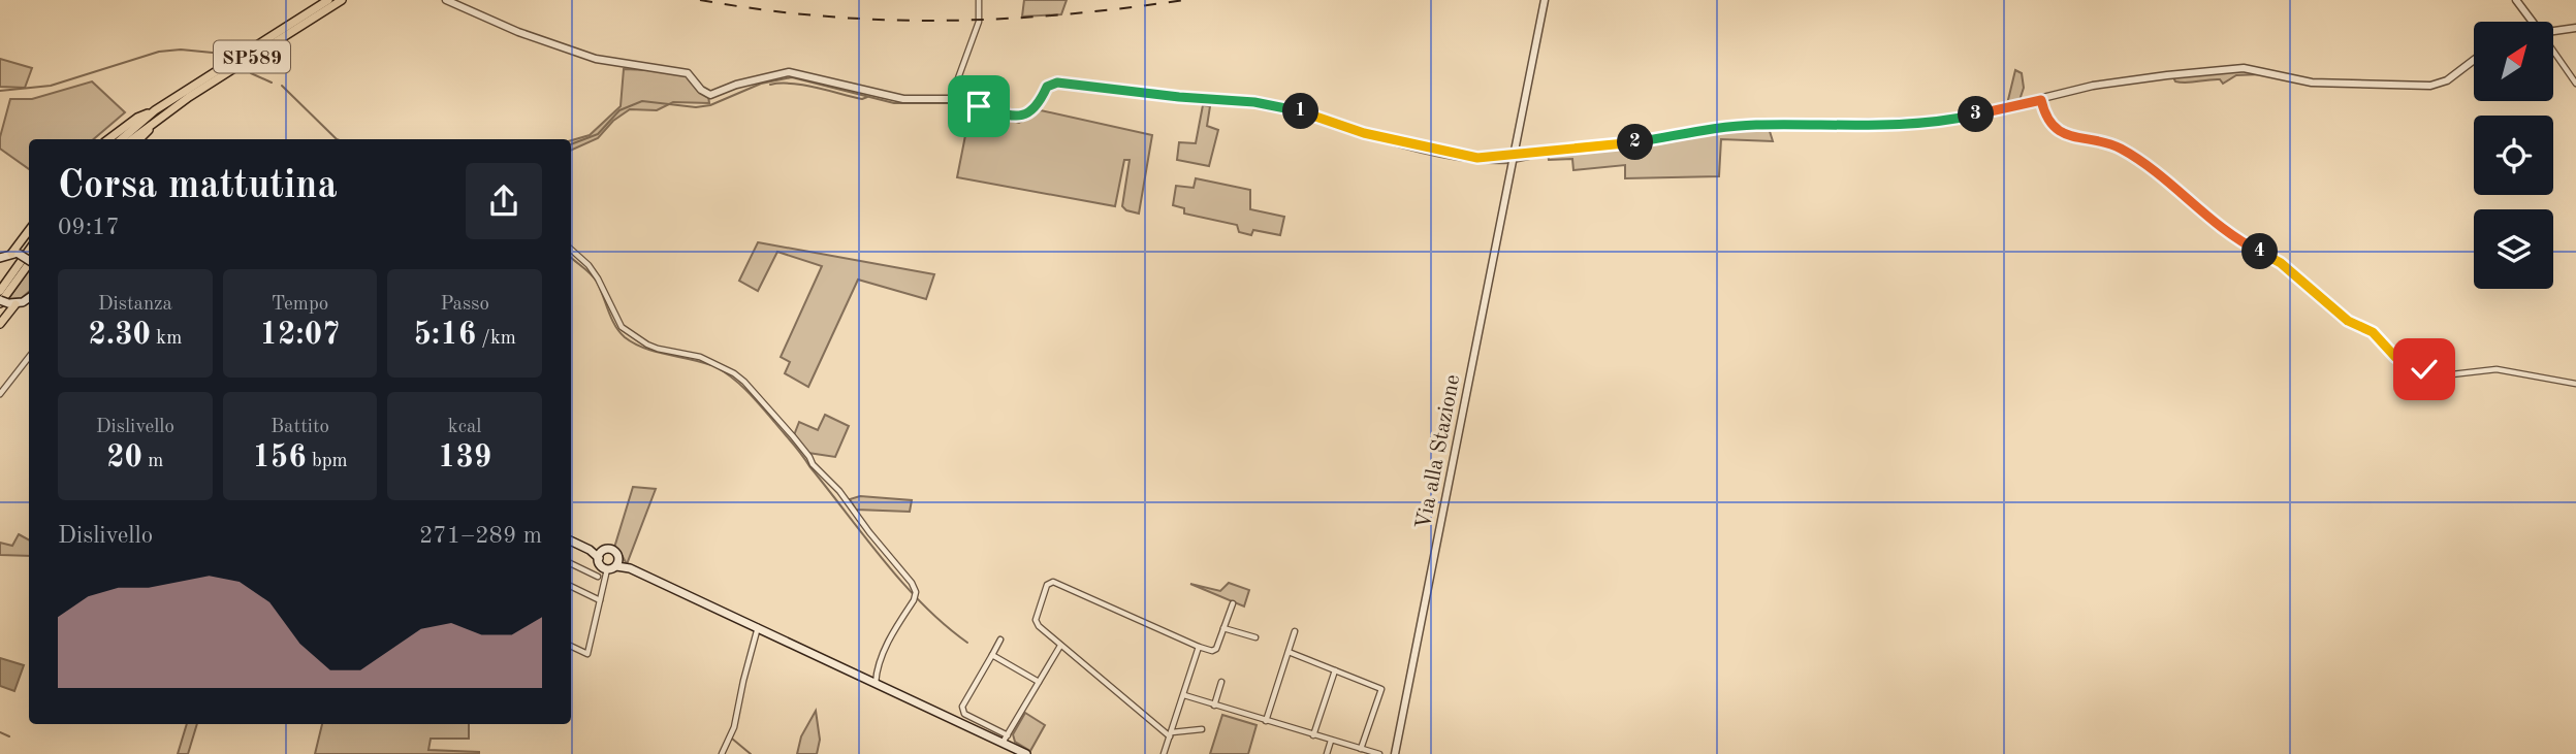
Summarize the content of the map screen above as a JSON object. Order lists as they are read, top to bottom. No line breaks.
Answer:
{"streets":{"main road":["SP589"],"street":["Via alla Stazione"]},"north":"top right","page":{"pins":["1","3","2","4"],"heading":["Corsa mattutina","09:17"],"stats":[["Distanza","2.30 km"],["Tempo","12:07"],["Passo","5:16 /km"],["Dislivello","20 m"],["Battito","156 bpm"],["kcal","139"]],"chart":["Dislivello","271–289 m"]}}
